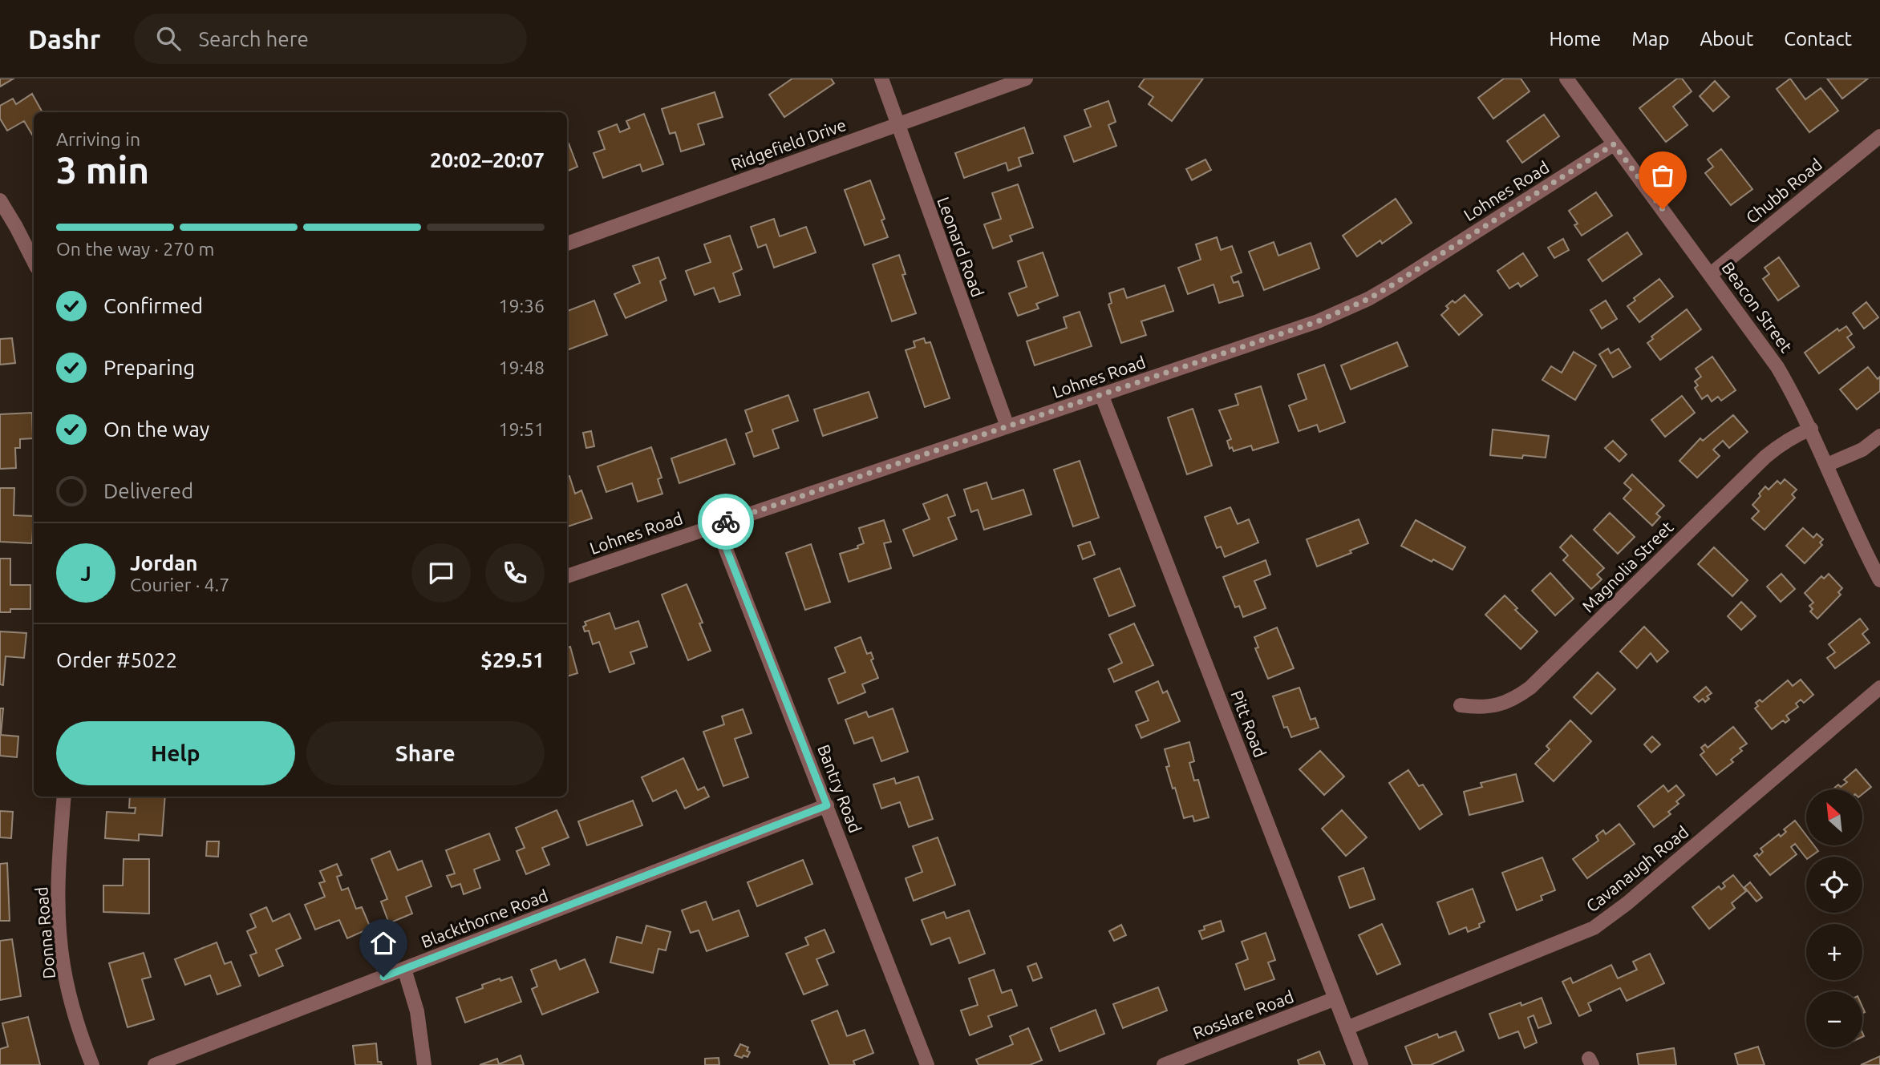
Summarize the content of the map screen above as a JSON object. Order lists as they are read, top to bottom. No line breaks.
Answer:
{"streets":{"street":["Ridgefield Drive","Lohnes Road","Chubb Road","Leonard Road","Beacon Street","Magnolia Street","Pitt Road","Bantry Road","Cavanaugh Road","Blackthorne Road","Donna Road","Rosslare Road"]},"crossings":[["Ridgefield Drive","Leonard Road"],["Lohnes Road","Leonard Road"],["Lohnes Road","Beacon Street"],["Lohnes Road","Pitt Road"],["Lohnes Road","Bantry Road"],["Chubb Road","Beacon Street"],["Beacon Street","Magnolia Street"],["Pitt Road","Cavanaugh Road"],["Pitt Road","Rosslare Road"],["Bantry Road","Blackthorne Road"]],"north":"top left","page":{"header":"Dashr","search":"Search here","nav":["Home","Map","About","Contact"],"heading":["3 min","Arriving in","20:02–20:07"],"panel":["Jordan","Courier · 4.7","Order #5022","$29.51"],"bar":"On the way · 270 m","list":[["Confirmed","19:36"],["Preparing","19:48"],["On the way","19:51"],"Delivered"],"round":"J","buttons":["Help","Share"],"map_buttons":["+","−"]}}
